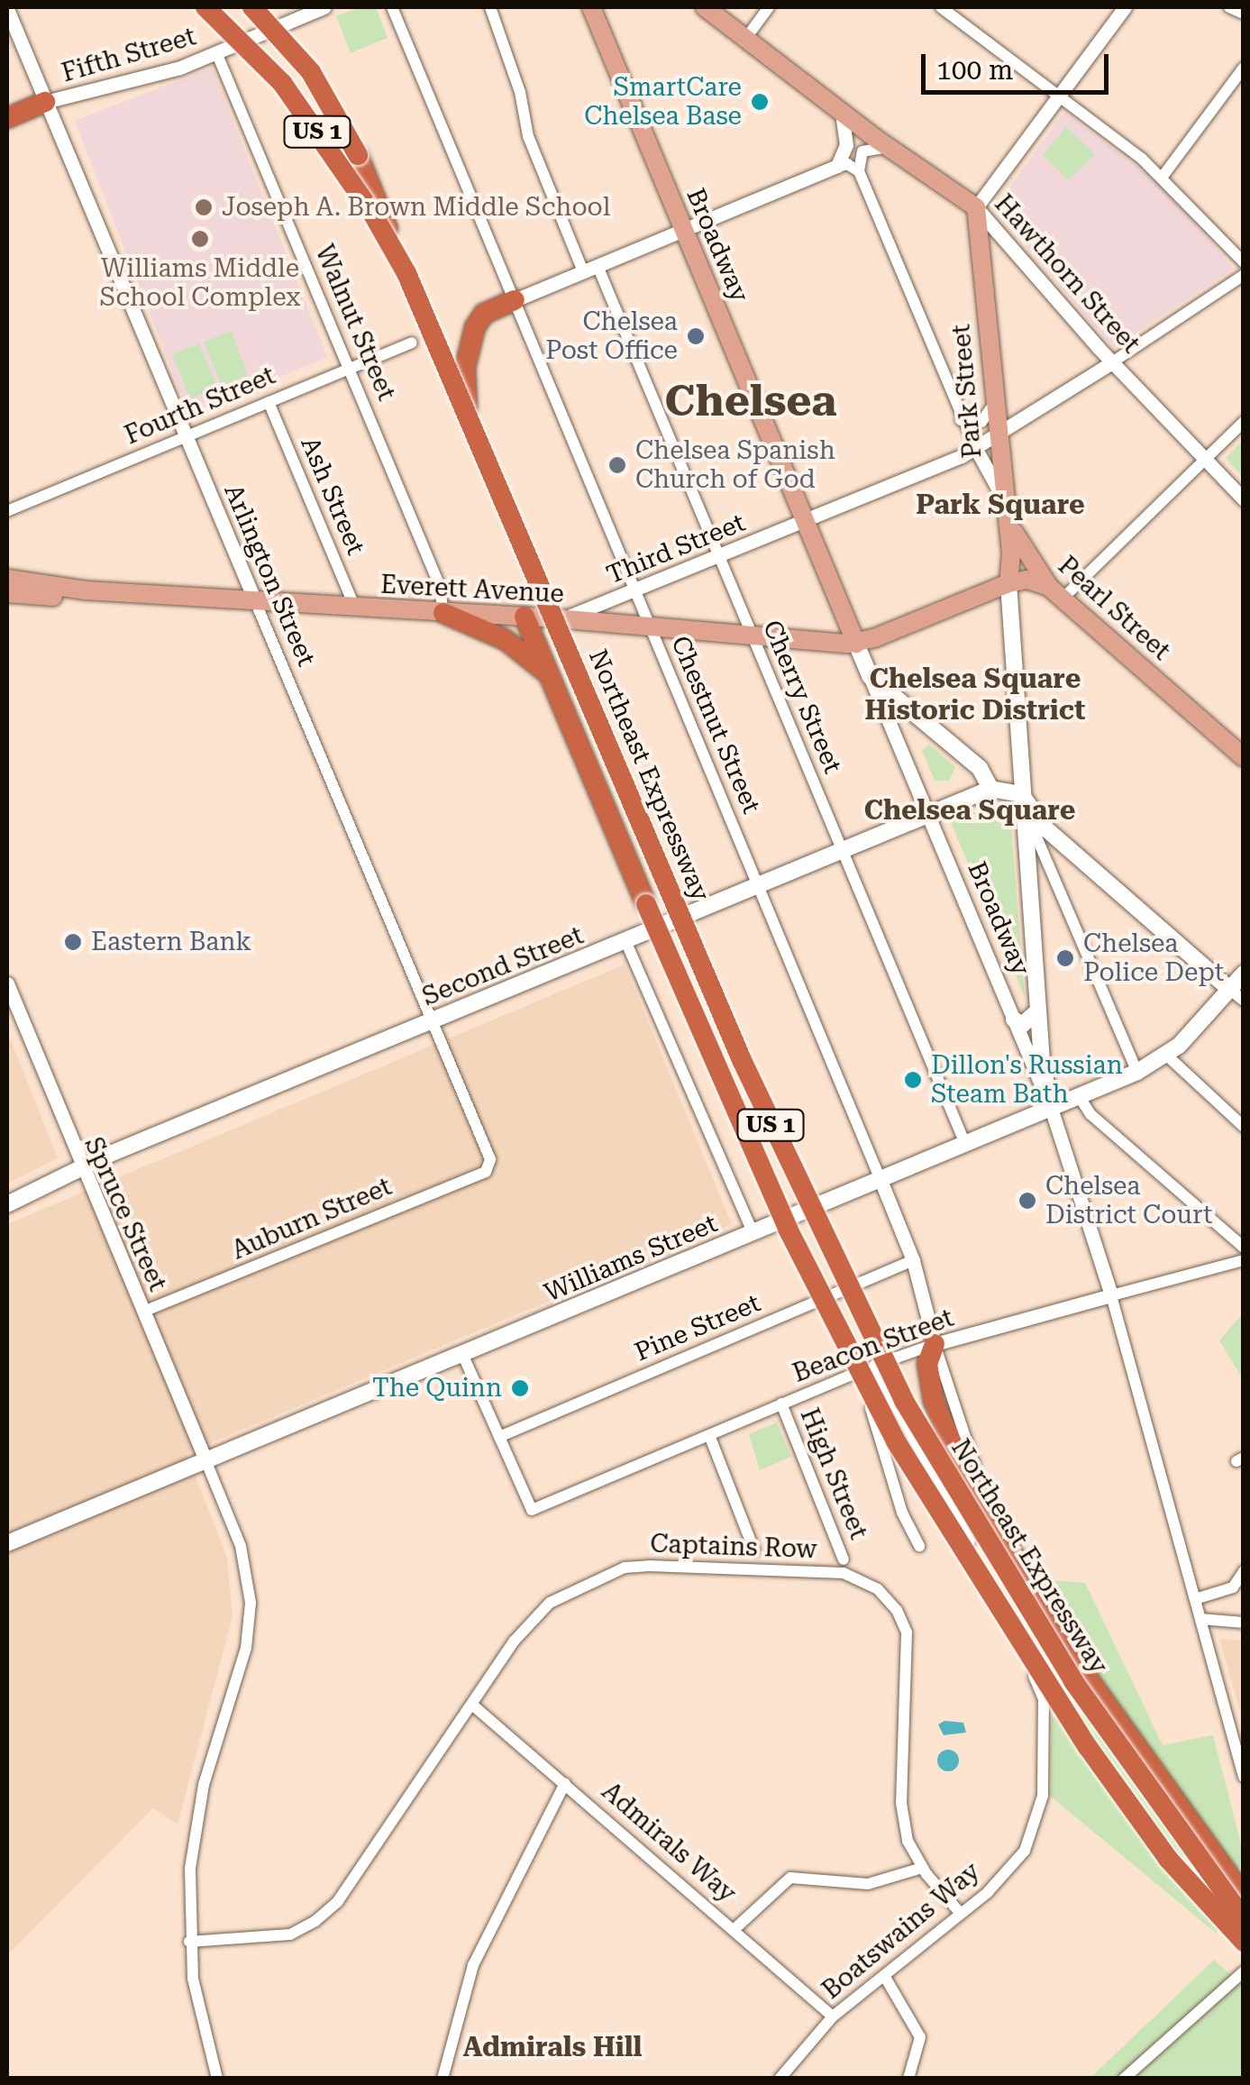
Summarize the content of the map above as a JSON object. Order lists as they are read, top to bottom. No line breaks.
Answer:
{"streets":{"highway":["US 1","Northeast Expressway"],"main road":["Broadway","Hawthorn Street","Park Street","Everett Avenue","Pearl Street","Second Street","Williams Street"],"street":["Fifth Street","Walnut Street","Fourth Street","Ash Street","Third Street","Arlington Street","Cherry Street","Chestnut Street","Spruce Street","Auburn Street","Pine Street","Beacon Street","High Street","Captains Row","Admirals Way","Boatswains Way"]},"crossings":[["Fifth Street","Walnut Street"],["Fifth Street","Arlington Street"],["Broadway","Park Street"],["Broadway","Third Street"],["Broadway","Everett Avenue"],["Broadway","Second Street"],["Broadway","Williams Street"],["Broadway","Beacon Street"],["Hawthorn Street","Park Street"],["Hawthorn Street","Third Street"],["Walnut Street","Fourth Street"],["Walnut Street","Everett Avenue"],["Park Street","Third Street"],["Park Street","Pearl Street"],["Park Street","Williams Street"],["Fourth Street","Ash Street"],["Fourth Street","Arlington Street"],["Ash Street","Everett Avenue"],["Third Street","Everett Avenue"],["Third Street","Pearl Street"],["Third Street","Cherry Street"],["Third Street","Chestnut Street"],["Arlington Street","Everett Avenue"],["Arlington Street","Second Street"],["Arlington Street","Auburn Street"],["Everett Avenue","Cherry Street"],["Everett Avenue","Chestnut Street"],["Cherry Street","Second Street"],["Cherry Street","Williams Street"],["Chestnut Street","Second Street"],["Chestnut Street","Williams Street"],["Chestnut Street","Pine Street"],["Chestnut Street","Beacon Street"],["Second Street","Spruce Street"],["Spruce Street","Auburn Street"],["Spruce Street","Williams Street"],["Pine Street","Beacon Street"],["Beacon Street","High Street"],["Beacon Street","Boatswains Way"],["Captains Row","Admirals Way"],["Captains Row","Boatswains Way"],["Admirals Way","Boatswains Way"]],"districts":["Chelsea","Park Square","Chelsea Square Historic District","Chelsea Square","Admirals Hill"],"places":["SmartCare Chelsea Base","Joseph A. Brown Middle School","Williams Middle School Complex","Chelsea Post Office","Chelsea Spanish Church of God","Eastern Bank","Chelsea Police Dept","Dillon's Russian Steam Bath","Chelsea District Court","The Quinn"],"scale_bar":"100 m"}
